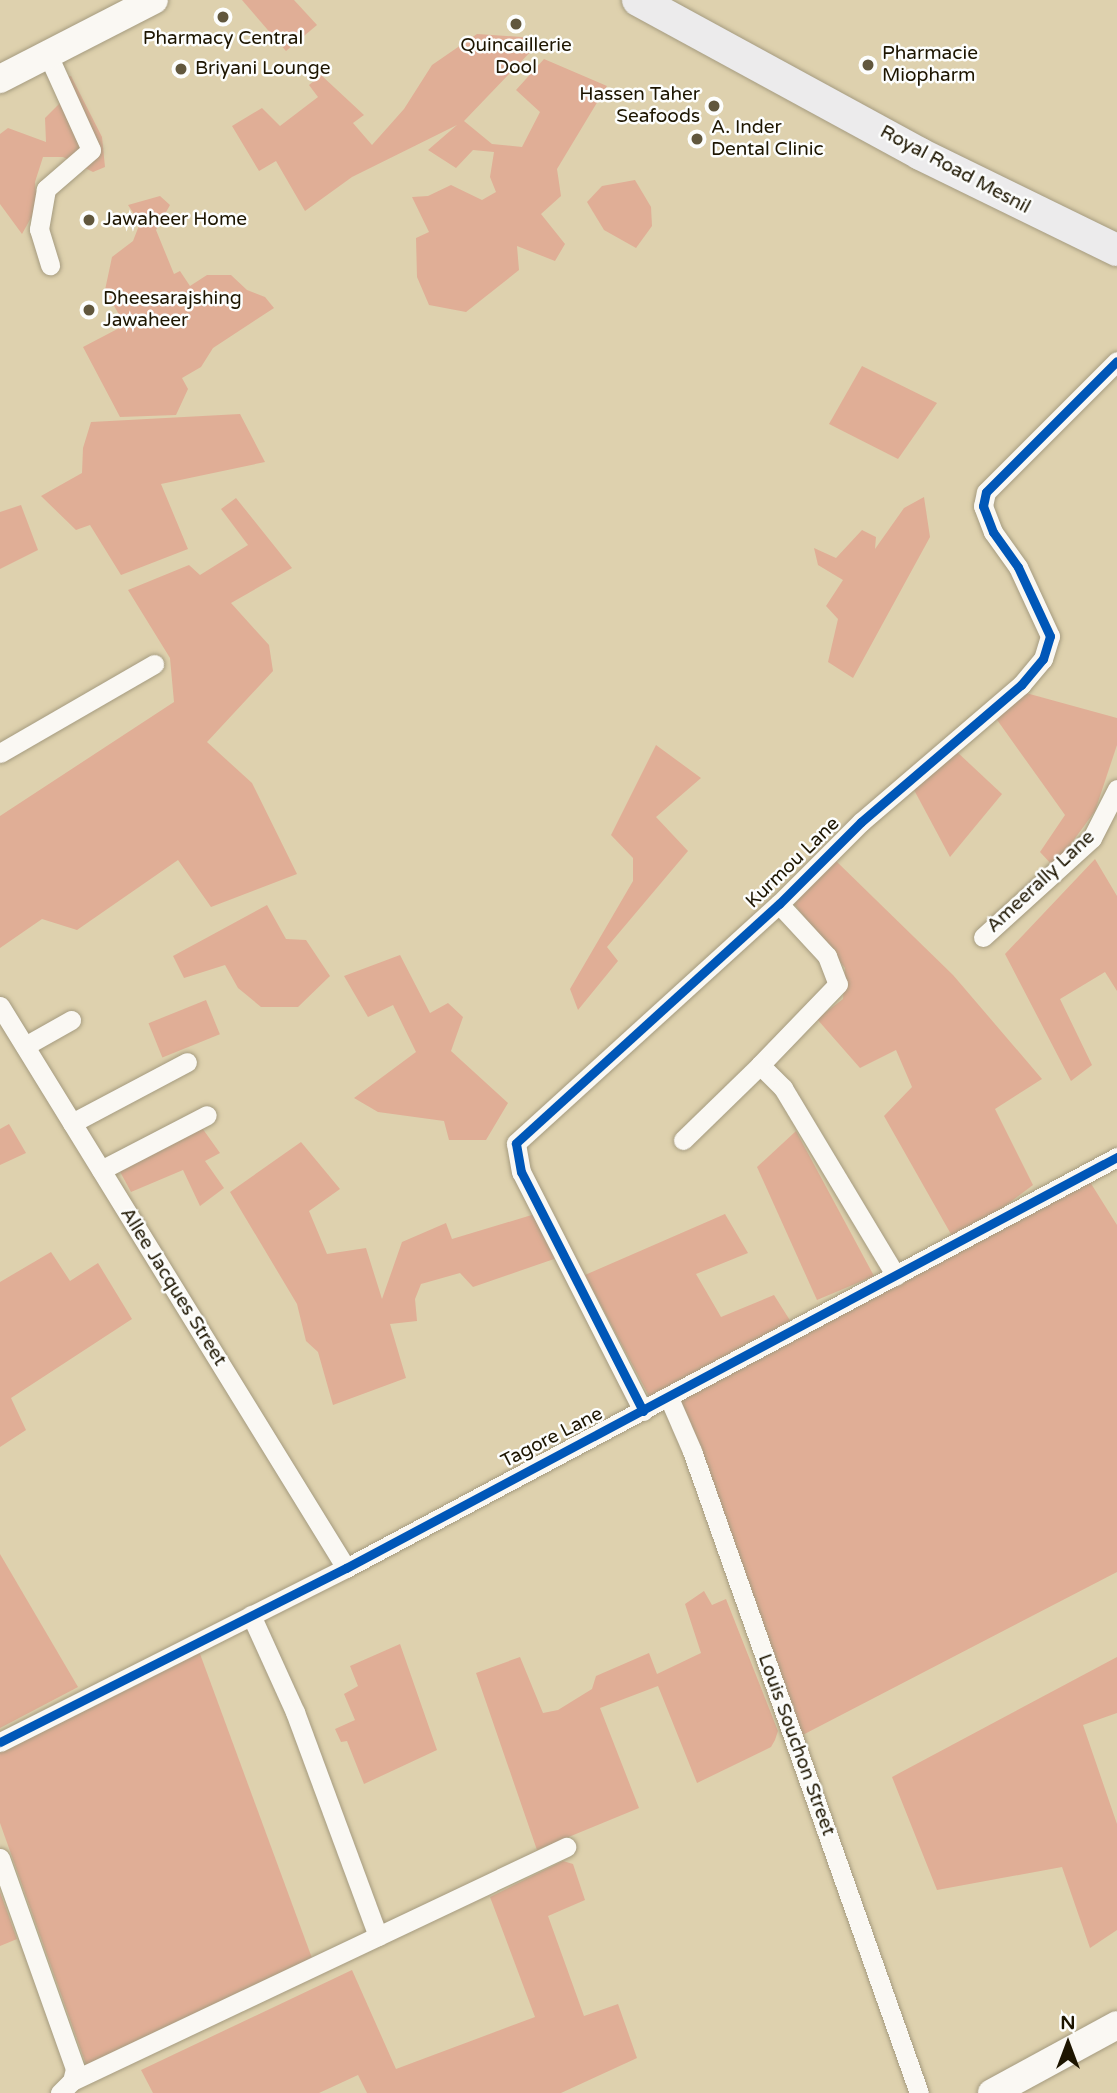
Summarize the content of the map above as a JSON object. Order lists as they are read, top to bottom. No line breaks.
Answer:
{"streets":{"main road":["Royal Road Mesnil"],"street":["Kurmou Lane","Ameerally Lane","Allee Jacques Street","Tagore Lane","Louis Souchon Street"]},"crossings":[["Kurmou Lane","Tagore Lane"],["Allee Jacques Street","Tagore Lane"],["Tagore Lane","Louis Souchon Street"]],"places":["Pharmacy Central","Quincaillerie Dool","Pharmacie Miopharm","Briyani Lounge","Hassen Taher Seafoods","A. Inder Dental Clinic","Jawaheer Home","Dheesarajshing Jawaheer"],"north":"top"}
